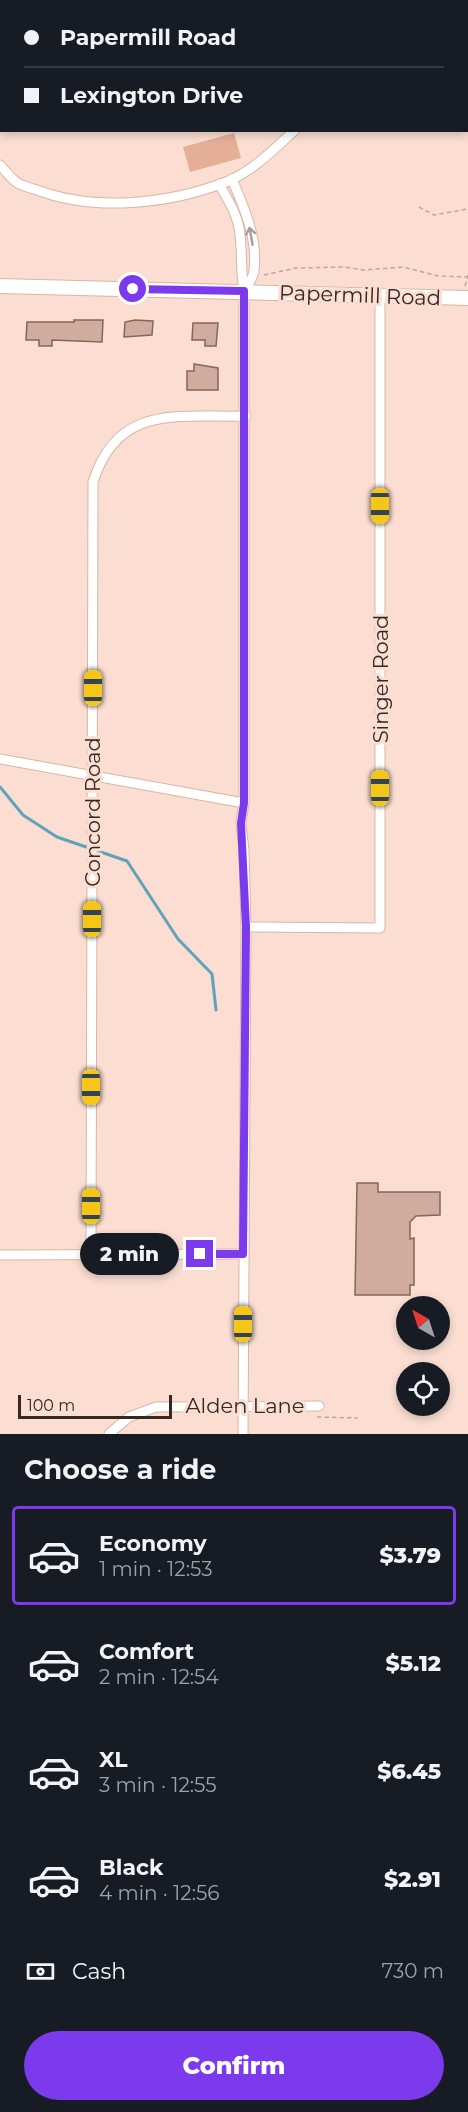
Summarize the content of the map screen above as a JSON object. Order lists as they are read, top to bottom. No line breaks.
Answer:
{"streets":{"main road":["Papermill Road"],"street":["Singer Road","Concord Road","Alden Lane"]},"crossings":[["Papermill Road","Singer Road"]],"scale_bar":"100 m","north":"top left","page":{"banner":["Papermill Road","Lexington Drive"],"bubble":"2 min","scale":"100 m","heading":"Choose a ride","list":[{"name":"Economy","note":"1 min · 12:53","value":"$3.79"},{"name":"Comfort","note":"2 min · 12:54","value":"$5.12"},{"name":"XL","note":"3 min · 12:55","value":"$6.45"},{"name":"Black","note":"4 min · 12:56","value":"$2.91"}],"pay":["Cash","730 m"],"buttons":"Confirm"}}
